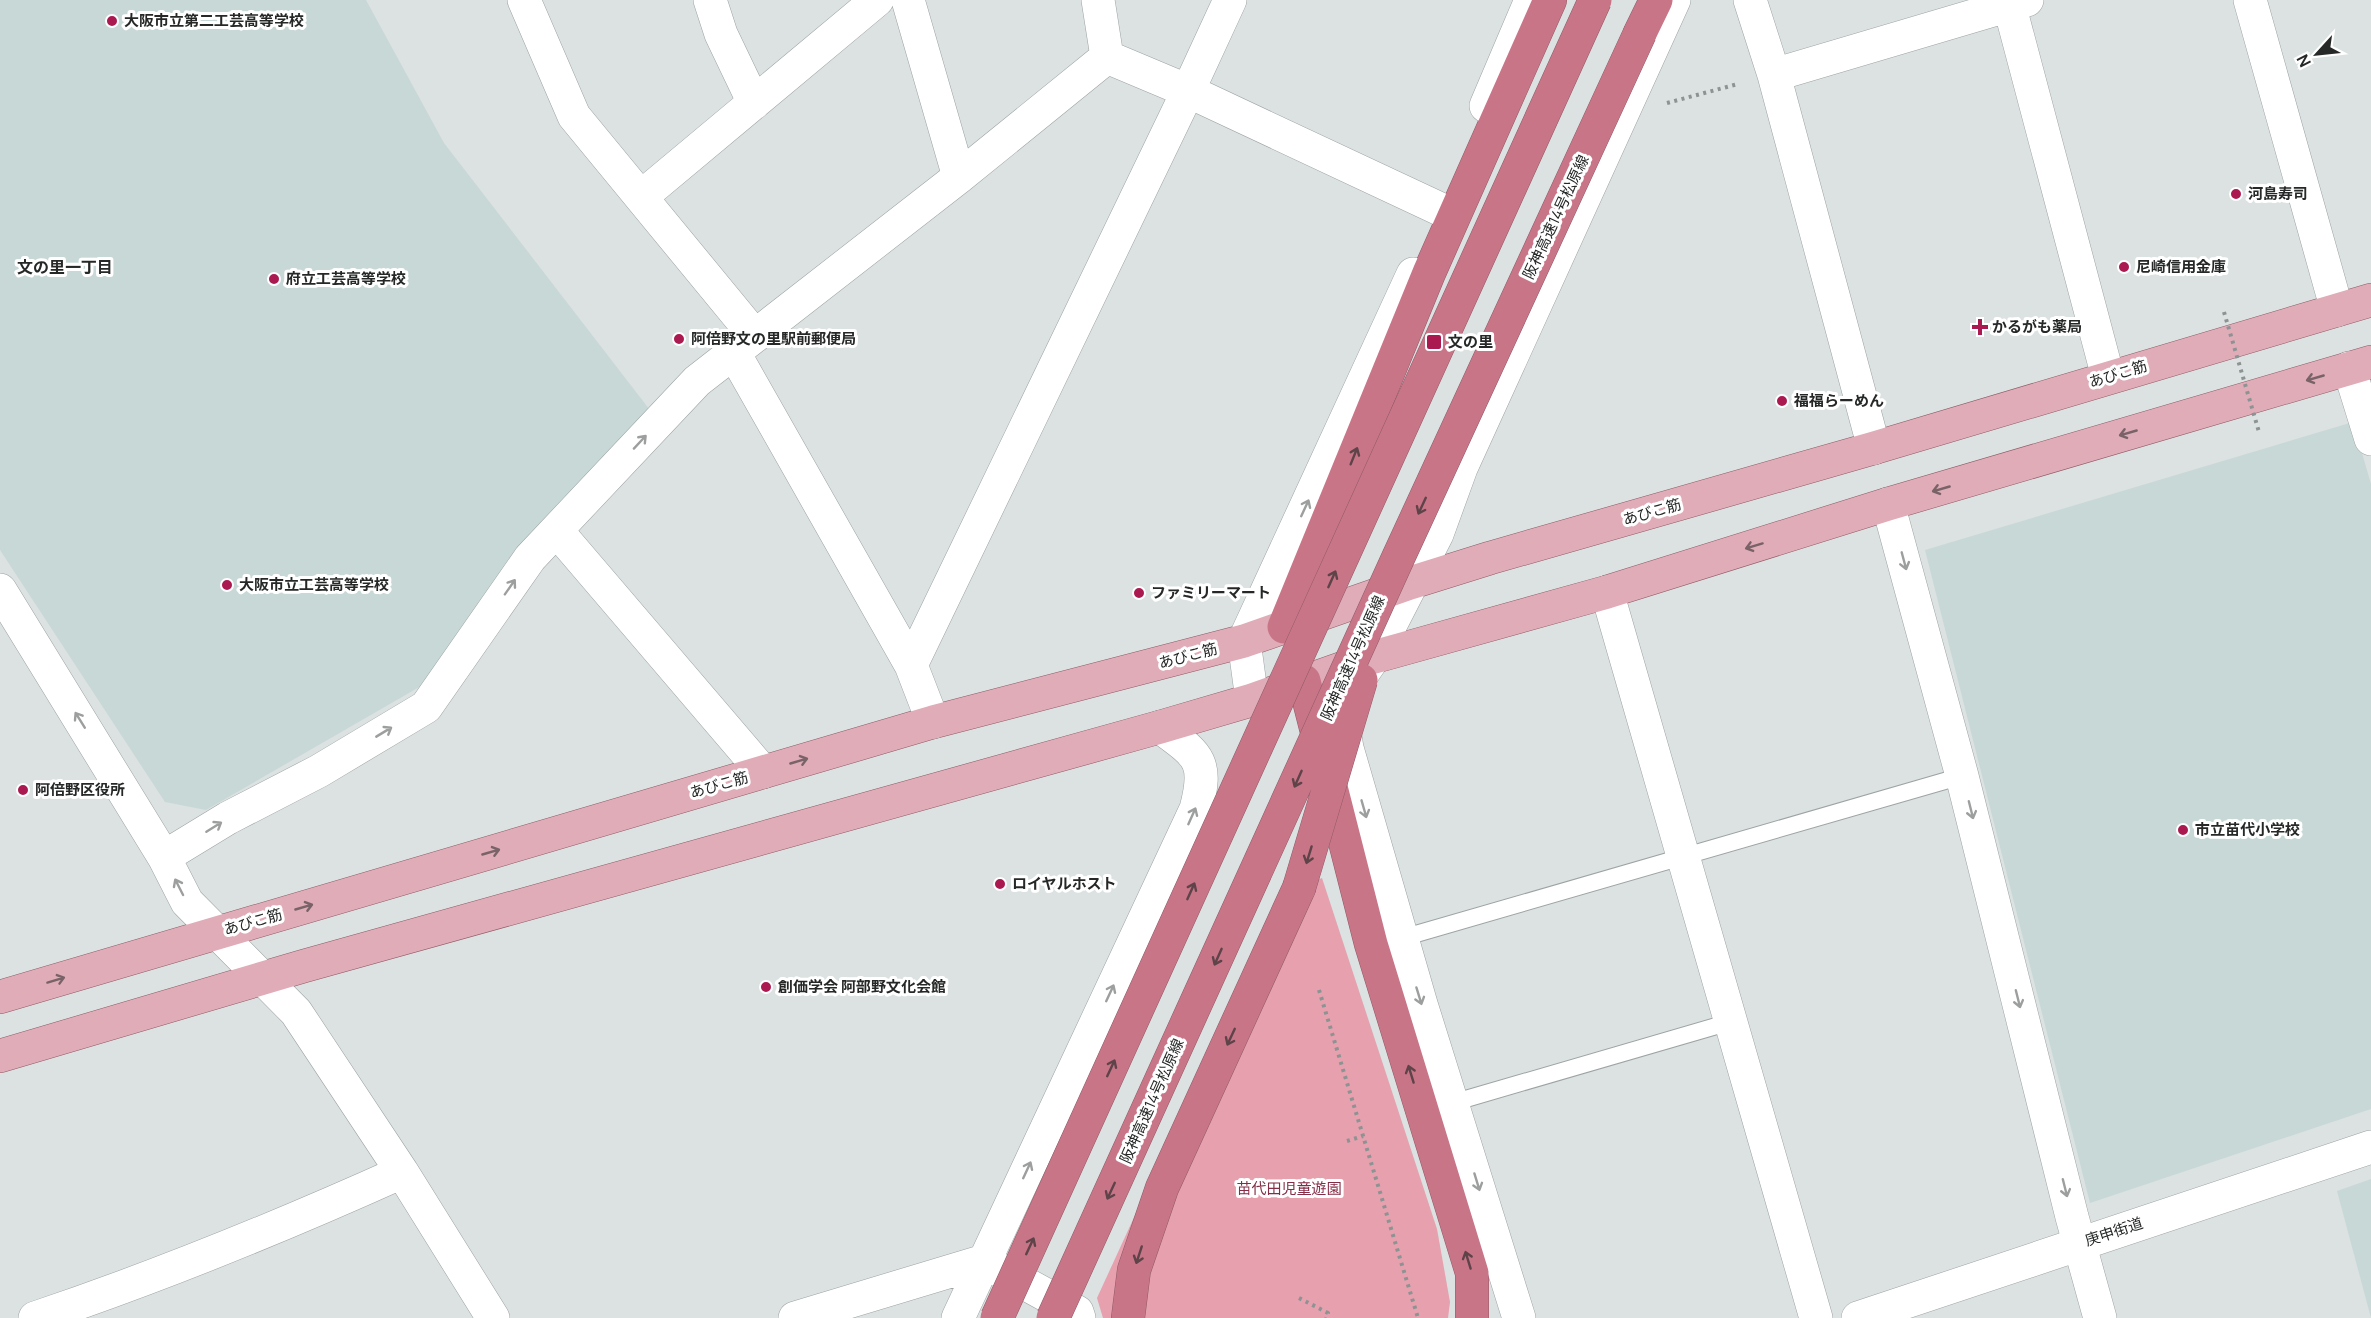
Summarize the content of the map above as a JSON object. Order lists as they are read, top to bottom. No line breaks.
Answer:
{"streets":{"highway":["阪神高速14号松原線"],"main road":["あびこ筋"],"street":["庚申街道"]},"crossings":[["阪神高速14号松原線","あびこ筋"]],"districts":["文の里一丁目"],"parks":["苗代田児童遊園"],"places":{"other":["大阪市立第二工芸高等学校","河島寿司","尼崎信用金庫","府立工芸高等学校","阿倍野文の里駅前郵便局","福福らーめん","大阪市立工芸高等学校","ファミリーマート","阿倍野区役所","市立苗代小学校","ロイヤルホスト","創価学会 阿部野文化会館"],"health":["かるがも薬局"],"transit":["文の里"]},"north":"bottom left"}
